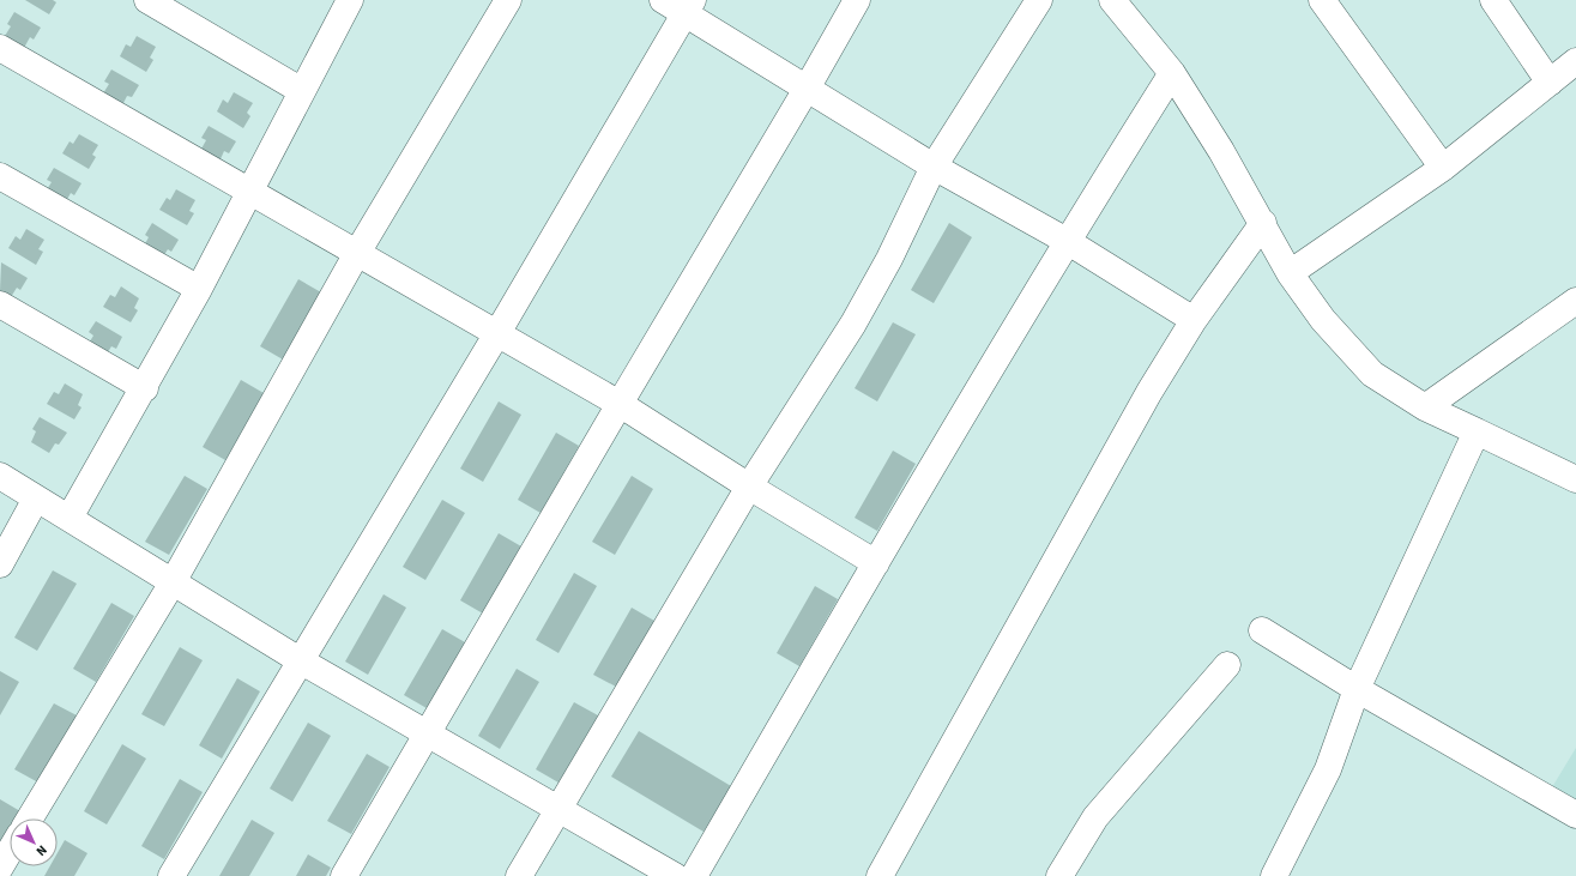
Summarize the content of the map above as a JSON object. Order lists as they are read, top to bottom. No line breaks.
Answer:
{"north":"bottom right"}
